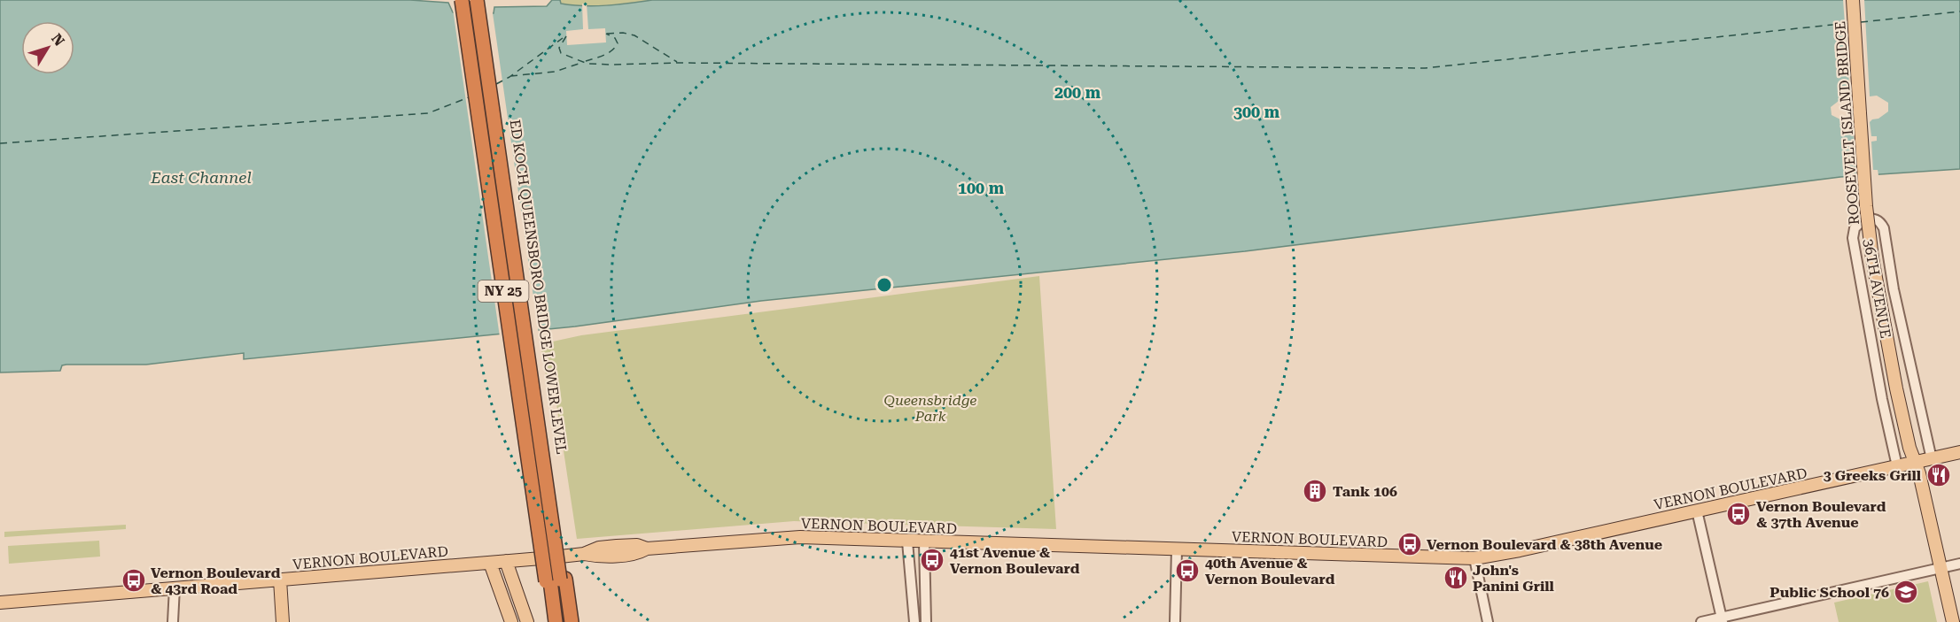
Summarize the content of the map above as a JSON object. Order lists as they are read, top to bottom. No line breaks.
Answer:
{"streets":{"highway":["ED KOCH QUEENSBORO BRIDGE LOWER LEVEL","NY 25"],"main road":["ROOSEVELT ISLAND BRIDGE","VERNON BOULEVARD"],"street":["36TH AVENUE"]},"crossings":[["ROOSEVELT ISLAND BRIDGE","VERNON BOULEVARD"],["ED KOCH QUEENSBORO BRIDGE LOWER LEVEL","NY 25"],["36TH AVENUE","VERNON BOULEVARD"]],"water":["East Channel"],"parks":["Queensbridge Park"],"places":{"restaurant":["3 Greeks Grill","John's Panini Grill"],"building":["Tank 106"],"bus stop":["Vernon Boulevard & 37th Avenue","Vernon Boulevard & 38th Avenue","41st Avenue & Vernon Boulevard","40th Avenue & Vernon Boulevard","Vernon Boulevard & 43rd Road"],"school or university":["Public School 76"]},"north":"top right","rings":["200 m","300 m","100 m"]}
